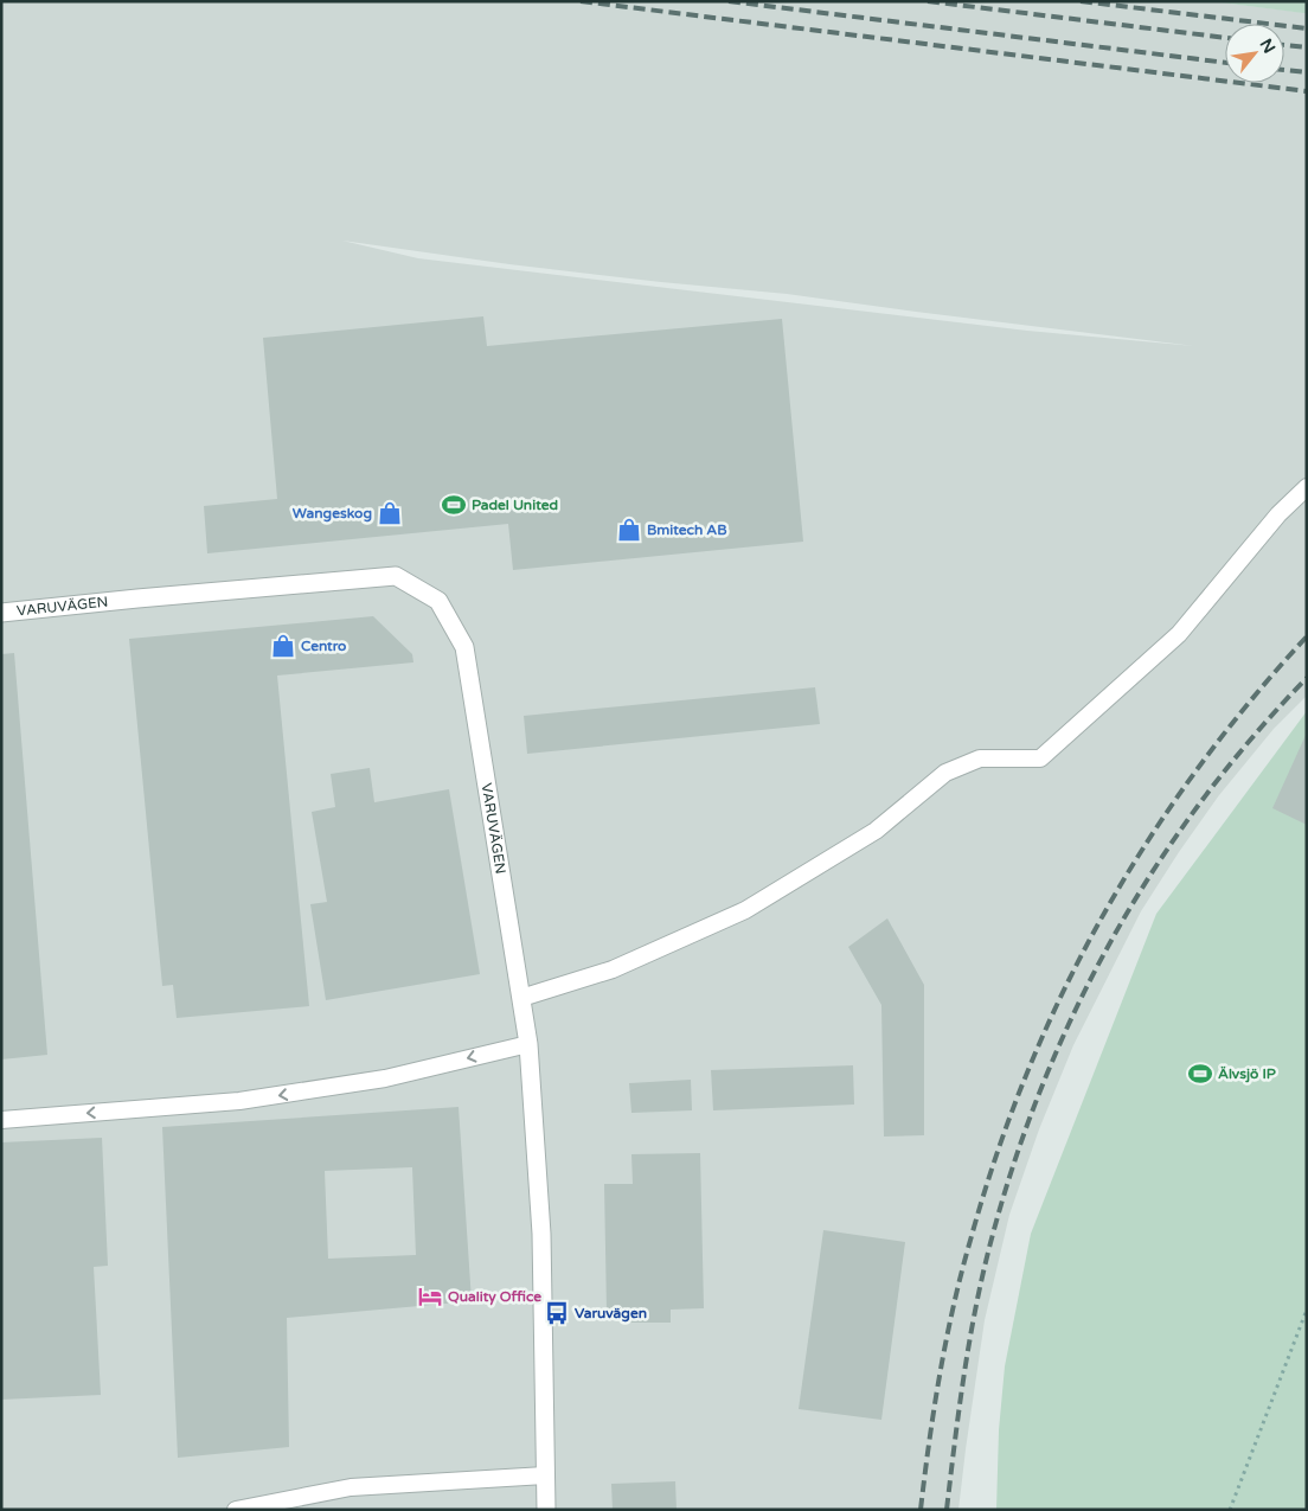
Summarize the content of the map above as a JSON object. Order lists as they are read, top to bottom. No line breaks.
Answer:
{"streets":{"street":["VARUVÄGEN"]},"places":{"sports":["Padel United","Älvsjö IP"],"shop":["Wangeskog","Bmitech AB","Centro"],"hotel":["Quality Office"],"bus stop":["Varuvägen"]},"north":"top right"}
